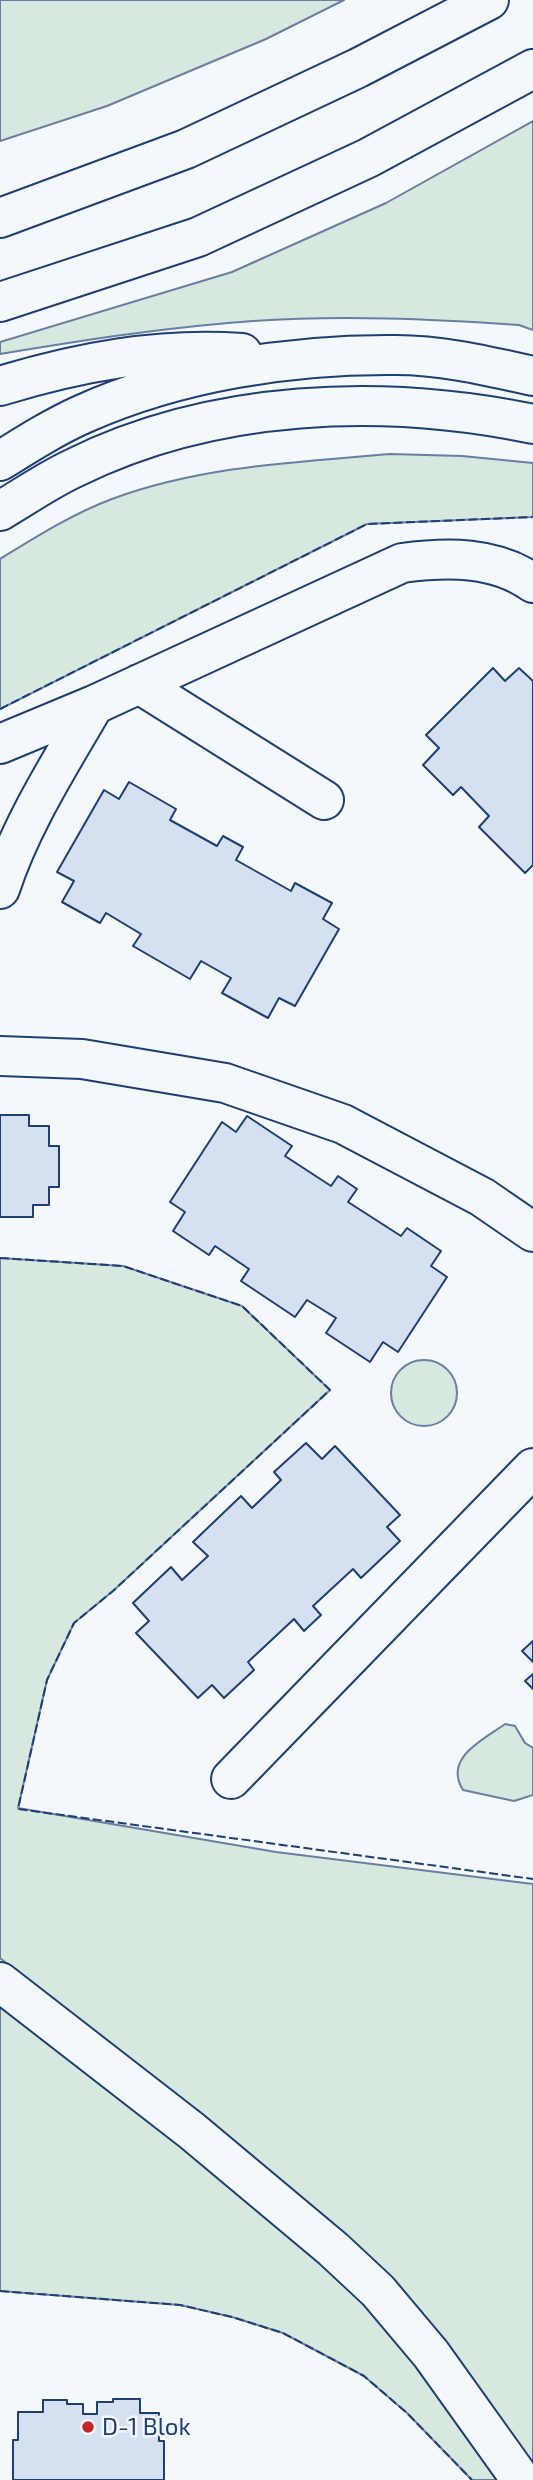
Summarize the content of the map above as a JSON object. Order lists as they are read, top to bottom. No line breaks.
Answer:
{"places":["D-1 Blok"]}
